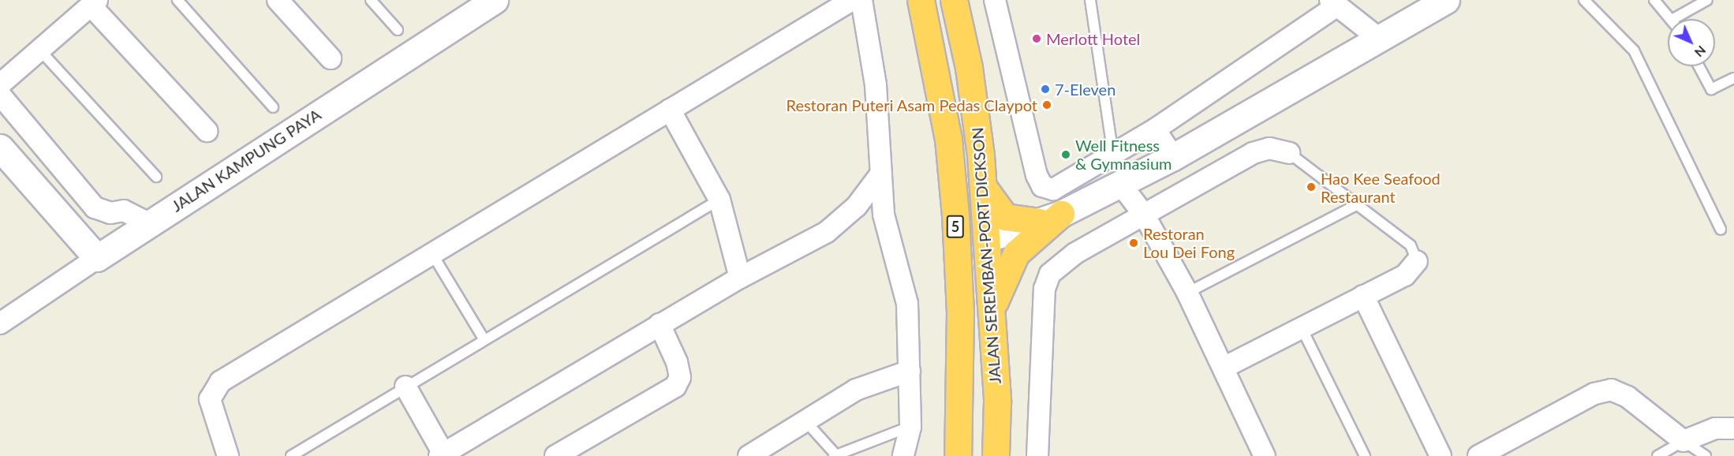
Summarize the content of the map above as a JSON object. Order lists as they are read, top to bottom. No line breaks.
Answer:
{"streets":{"highway":["5","JALAN SEREMBAN-PORT DICKSON"],"street":["JALAN KAMPUNG PAYA"]},"places":["Merlott Hotel","7-Eleven","Restoran Puteri Asam Pedas Claypot","Well Fitness & Gymnasium","Hao Kee Seafood Restaurant","Restoran Lou Dei Fong"],"north":"bottom right"}
